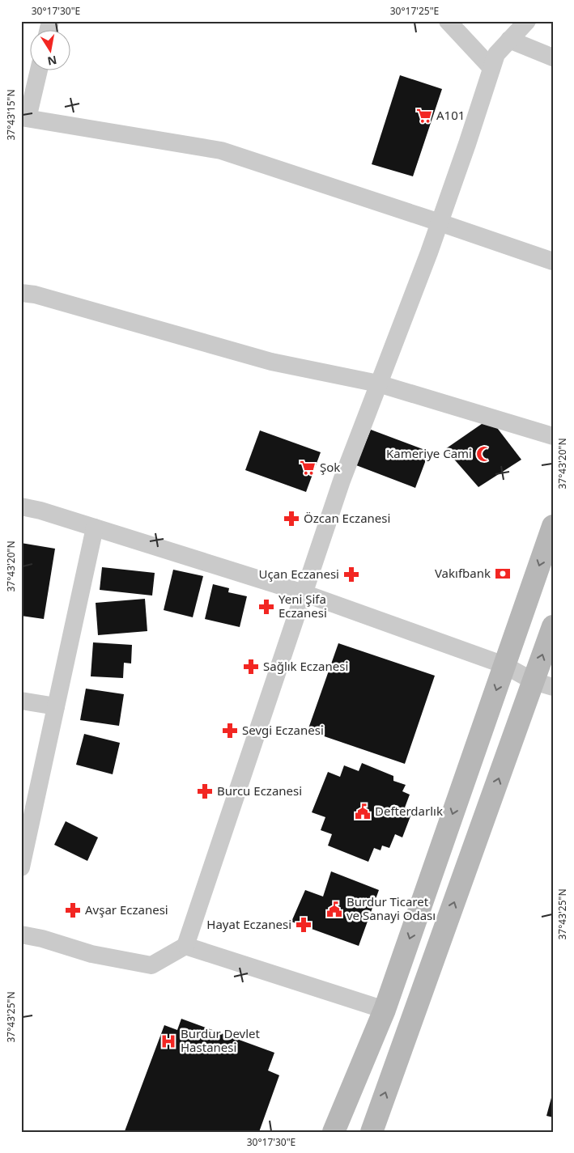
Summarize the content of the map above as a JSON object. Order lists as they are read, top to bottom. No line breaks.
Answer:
{"places":{"supermarket":["A101","Şok"],"mosque":["Kameriye Cami"],"pharmacy":["Özcan Eczanesi","Uçan Eczanesi","Yeni Şifa Eczanesi","Sağlık Eczanesi","Sevgi Eczanesi","Burcu Eczanesi","Avşar Eczanesi","Hayat Eczanesi"],"bank":["Vakıfbank"],"public building":["Defterdarlık","Burdur Ticaret ve Sanayi Odası"],"hospital":["Burdur Devlet Hastanesi"]},"north":"bottom","coordinates":["30°17'30\"E","30°17'25\"E","37°43'15\"N","37°43'20\"N","37°43'25\"N"]}
